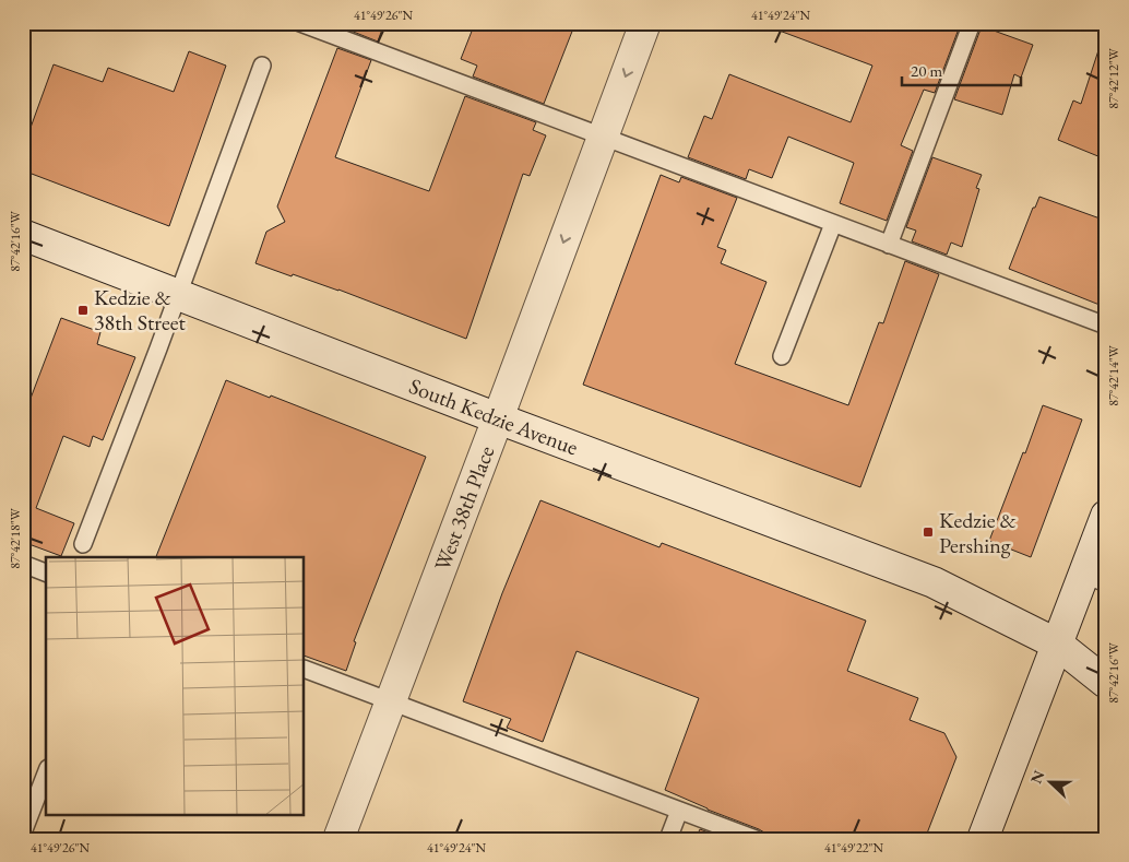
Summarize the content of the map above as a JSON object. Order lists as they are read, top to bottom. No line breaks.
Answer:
{"streets":{"street":["South Kedzie Avenue","West 38th Place"]},"crossings":[["South Kedzie Avenue","West 38th Place"]],"one_way":["West 38th Place"],"places":{"transit":["Kedzie & 38th Street","Kedzie & Pershing"]},"scale_bar":"20 m","north":"left","coordinates":["41°49'26\"N","41°49'24\"N","87°42'12\"W","87°42'16\"W","87°42'14\"W","87°42'18\"W","41°49'22\"N"]}
